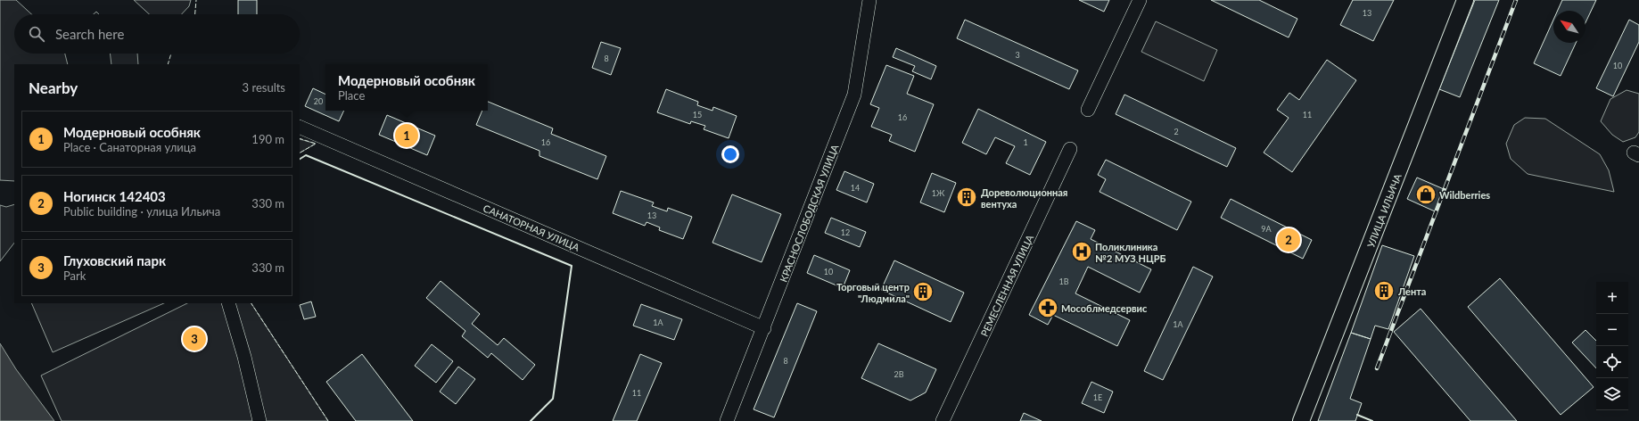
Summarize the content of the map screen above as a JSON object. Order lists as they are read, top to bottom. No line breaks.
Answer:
{"streets":{"main road":["УЛИЦА ИЛЬИЧА"],"street":["КРАСНОСЛОБОДСКАЯ УЛИЦА","САНАТОРНАЯ УЛИЦА","РЕМЕСЛЕННАЯ УЛИЦА"]},"crossings":[["КРАСНОСЛОБОДСКАЯ УЛИЦА","САНАТОРНАЯ УЛИЦА"]],"places":{"shop":["Wildberries"],"building":["Дореволюционная вентуха","Лента","Торговый центр \"Людмила\""],"hospital":["Поликлиника №2 МУЗ НЦРБ"],"pharmacy":["Мособлмедсервис"]},"house_numbers":["13","3","8","10","20","15","11","16","2","16","1","14","1Ж","13","9А","12","10","1В","1А","1А","8","2В","11","1Е"],"north":"top left","page":{"search":"Search here","popup":["Модерновый особняк","Place"],"heading":["Nearby","3 results"],"list":[{"mark":"1","name":"Модерновый особняк","note":"Place · Санаторная улица","value":"190 m"},{"mark":"2","name":"Ногинск 142403","note":"Public building · улица Ильича","value":"330 m"},{"mark":"3","name":"Глуховский парк","note":"Park","value":"330 m"}],"pins":["1","2","3"],"map_buttons":["+","−"]}}
